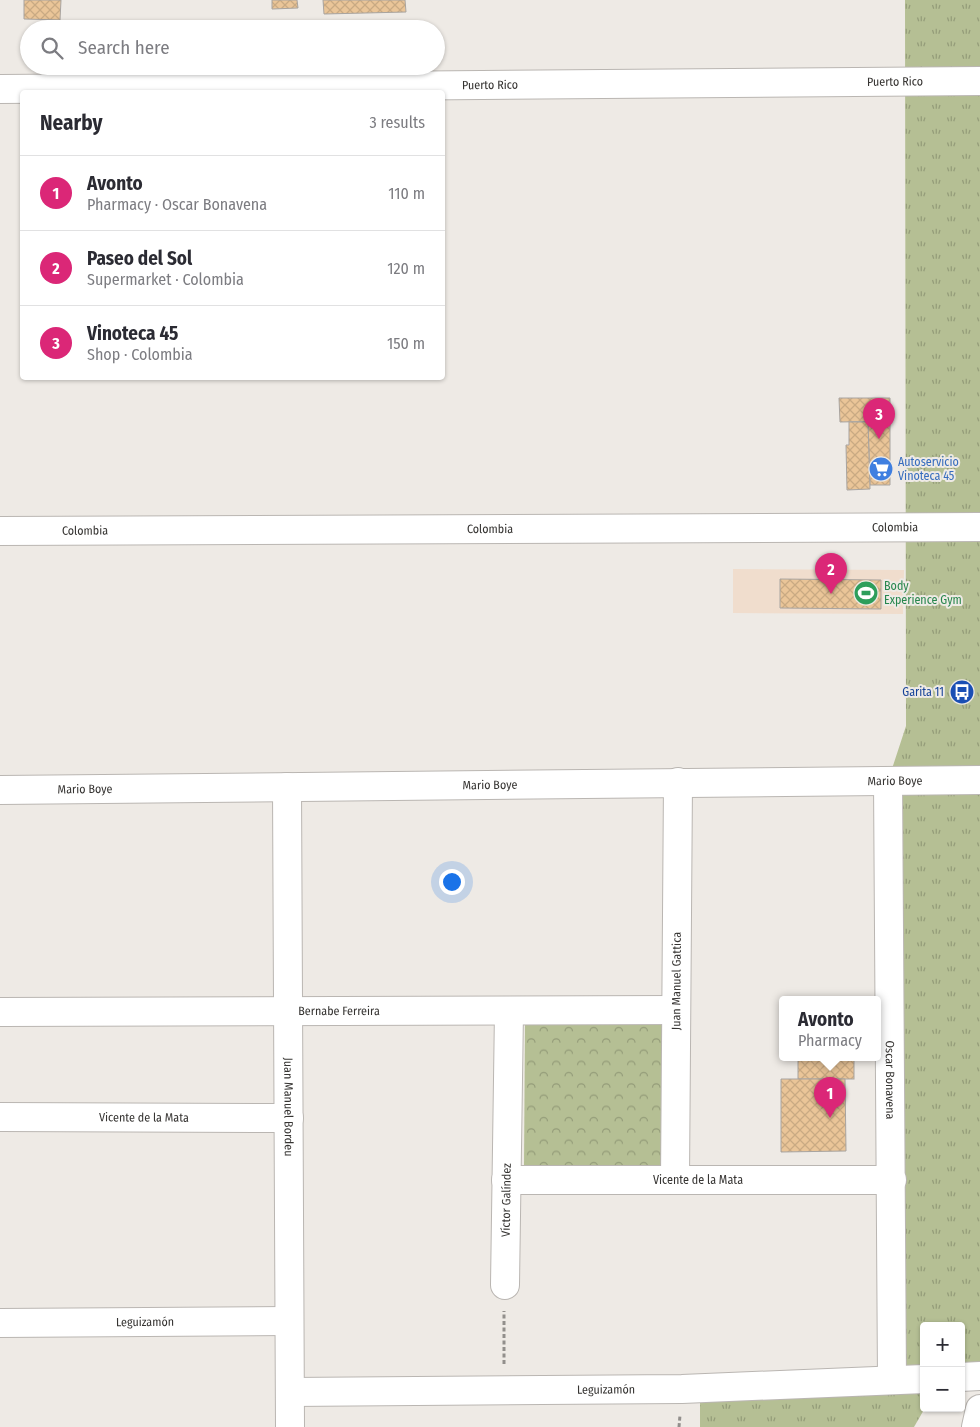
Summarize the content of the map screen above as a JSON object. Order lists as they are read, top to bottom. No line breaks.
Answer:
{"streets":{"main road":["Puerto Rico","Colombia","Mario Boye","Juan Manuel Gattica","Bernabe Ferreira","Oscar Bonavena","Juan Manuel Bordeu","Vicente de la Mata","Víctor Galíndez","Leguizamón"]},"crossings":[["Mario Boye","Juan Manuel Gattica"],["Mario Boye","Oscar Bonavena"],["Mario Boye","Juan Manuel Bordeu"],["Juan Manuel Gattica","Bernabe Ferreira"],["Juan Manuel Gattica","Vicente de la Mata"],["Bernabe Ferreira","Juan Manuel Bordeu"],["Bernabe Ferreira","Víctor Galíndez"],["Oscar Bonavena","Vicente de la Mata"],["Oscar Bonavena","Leguizamón"],["Juan Manuel Bordeu","Vicente de la Mata"],["Juan Manuel Bordeu","Leguizamón"],["Vicente de la Mata","Víctor Galíndez"]],"places":{"supermarket":["Autoservicio Vinoteca 45"],"sports":["Body Experience Gym"],"bus stop":["Garita 11"]},"page":{"search":"Search here","heading":["Nearby","3 results"],"list":[{"mark":"1","name":"Avonto","note":"Pharmacy · Oscar Bonavena","value":"110 m"},{"mark":"2","name":"Paseo del Sol","note":"Supermarket · Colombia","value":"120 m"},{"mark":"3","name":"Vinoteca 45","note":"Shop · Colombia","value":"150 m"}],"pins":["3","2","1"],"popup":["Avonto","Pharmacy"],"map_buttons":["+","−"]}}
